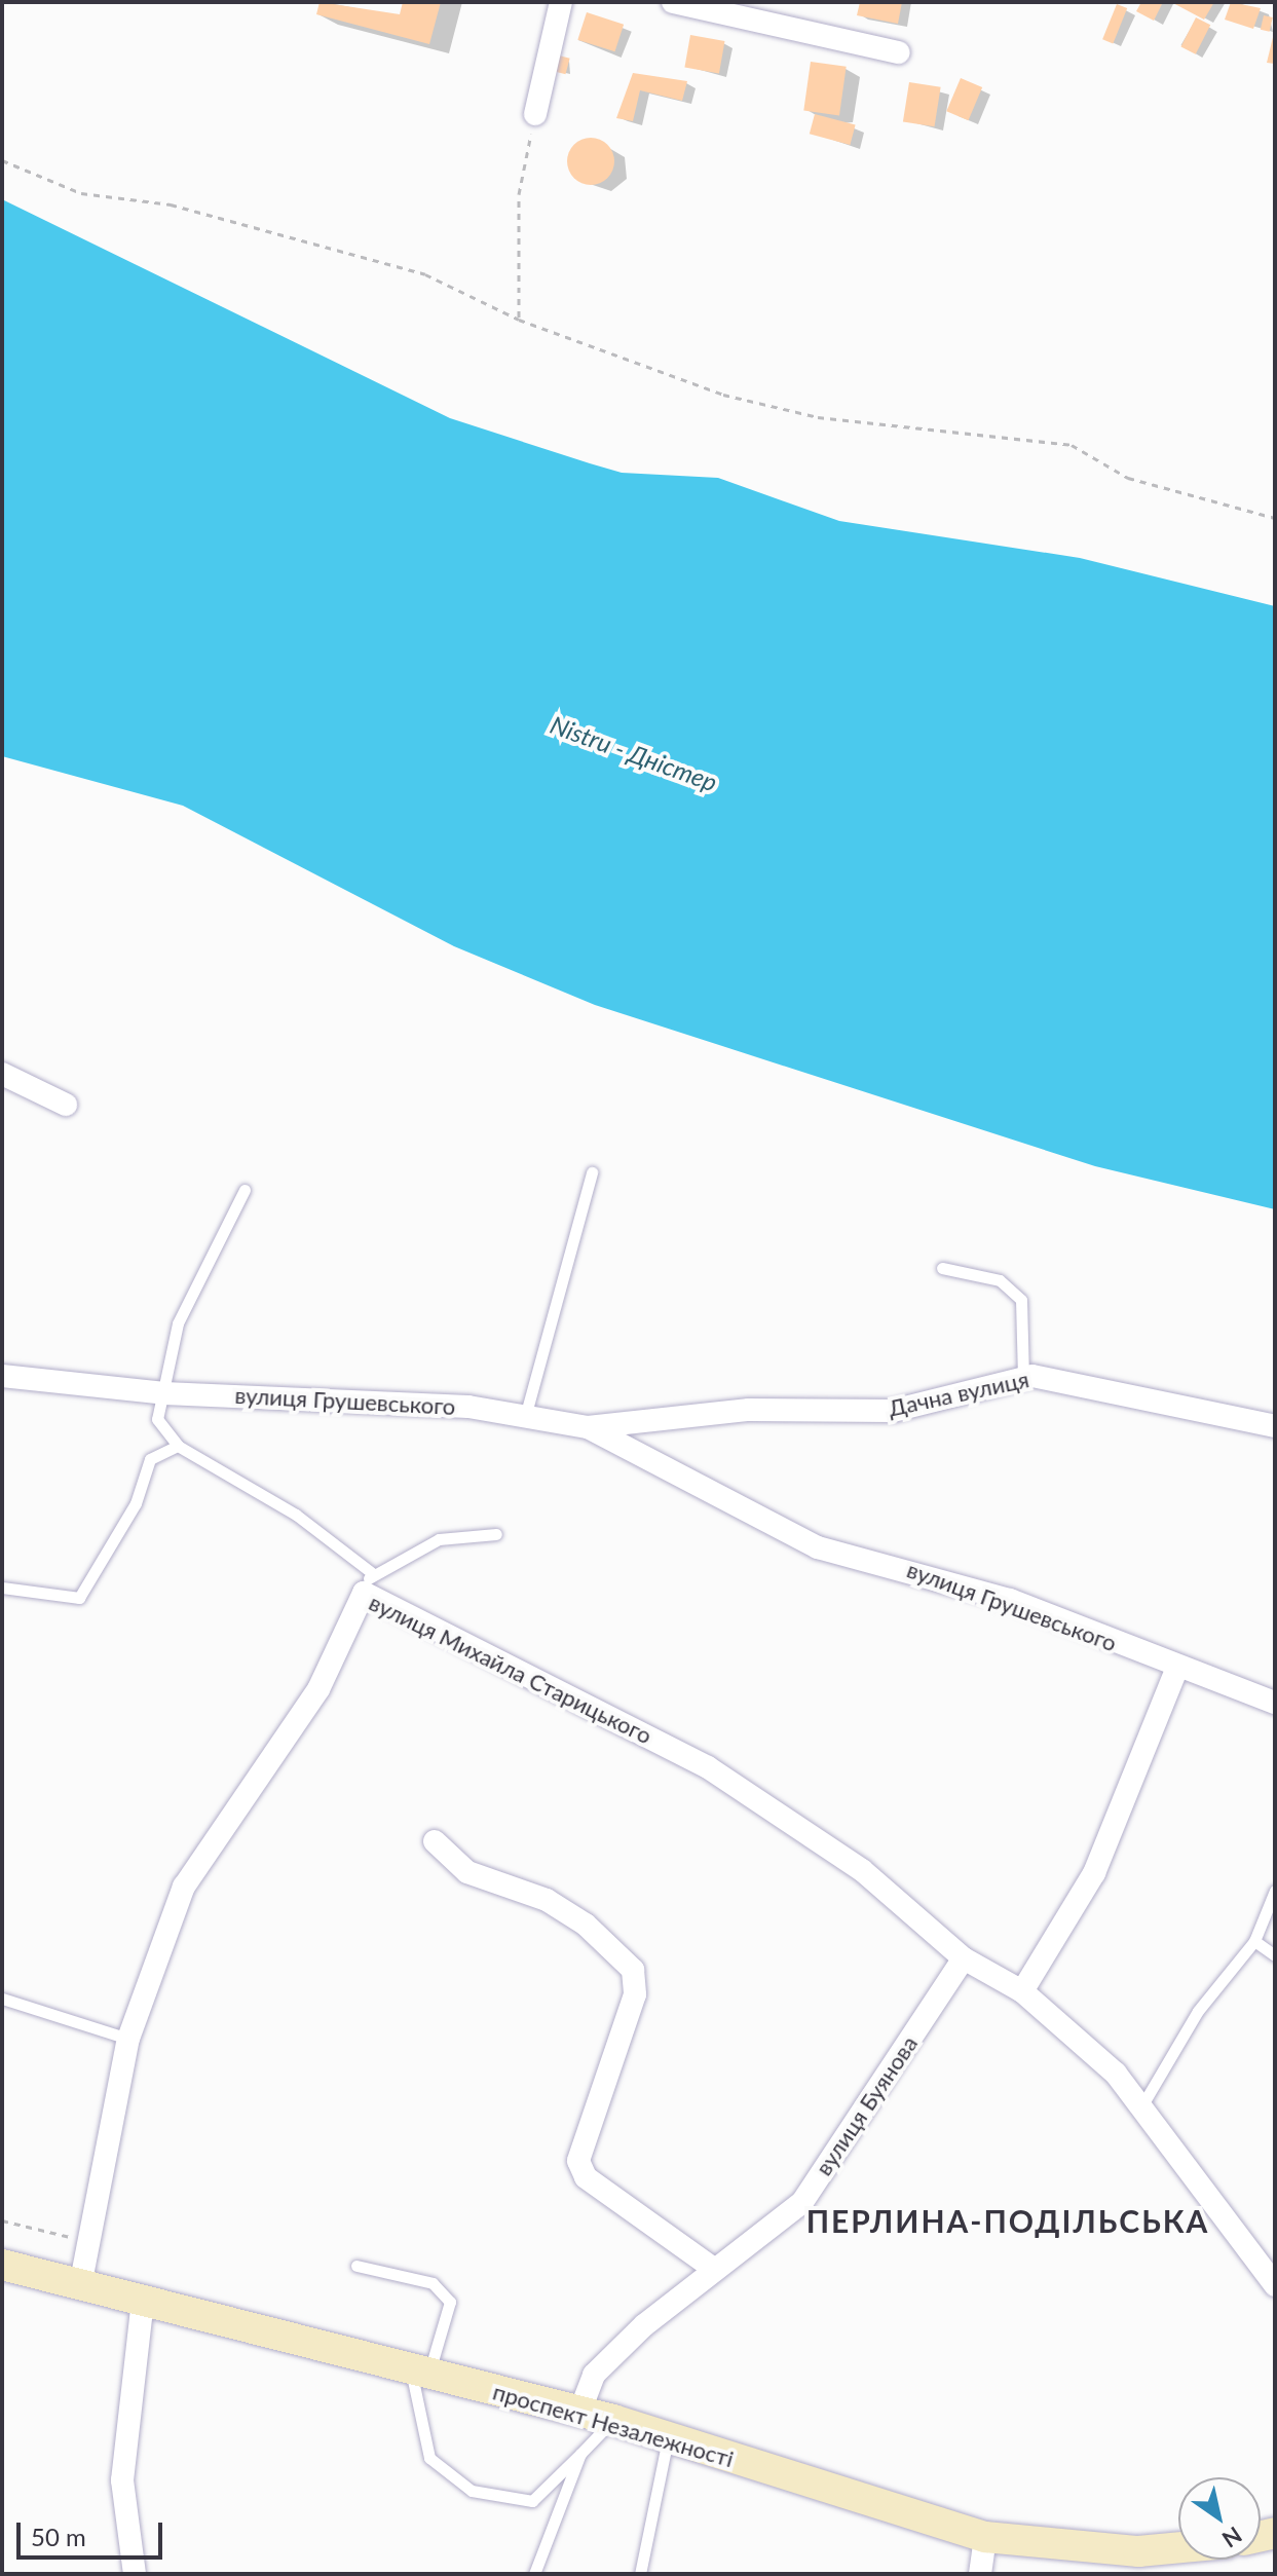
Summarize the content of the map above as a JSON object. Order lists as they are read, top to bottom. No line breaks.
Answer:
{"streets":{"main road":["проспект Незалежності"],"street":["Дачна вулиця","вулиця Грушевського","вулиця Михайла Старицького","вулиця Буянова"]},"crossings":[["Дачна вулиця","вулиця Грушевського"],["вулиця Михайла Старицького","вулиця Буянова"],["вулиця Михайла Старицького","проспект Незалежності"],["вулиця Буянова","проспект Незалежності"]],"districts":["ПЕРЛИНА-ПОДІЛЬСЬКА"],"water":["Nistru - Дністер"],"scale_bar":"50 m","north":"bottom right"}
